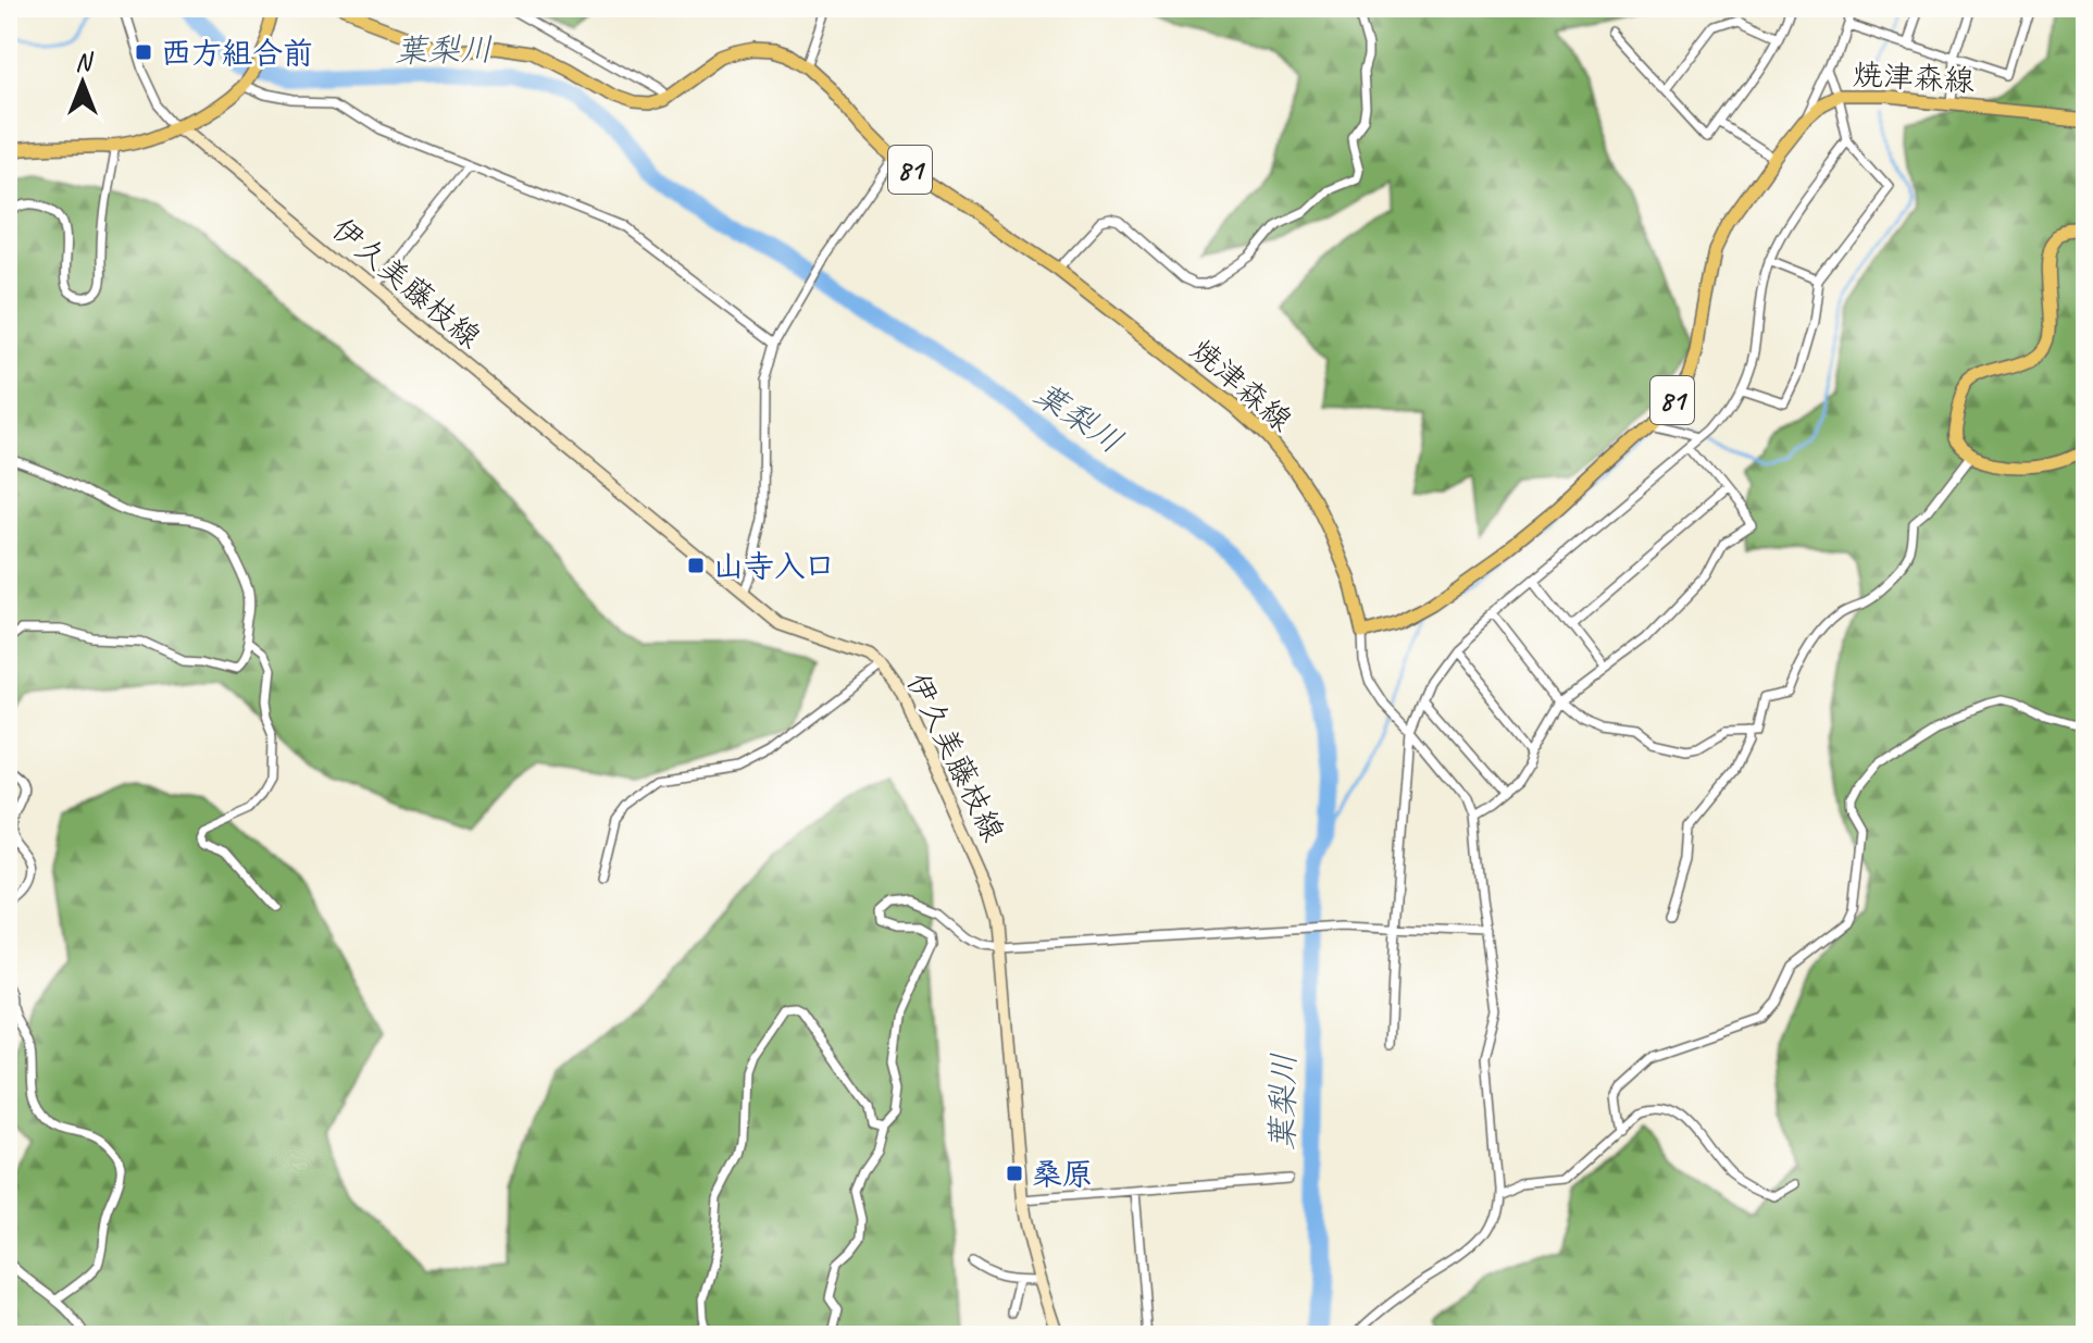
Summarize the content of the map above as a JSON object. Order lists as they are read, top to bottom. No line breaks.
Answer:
{"streets":{"main road":["焼津森線","81","伊久美藤枝線"]},"water":["葉梨川"],"places":{"transit":["西方組合前","山寺入口","桑原"]},"north":"top"}
